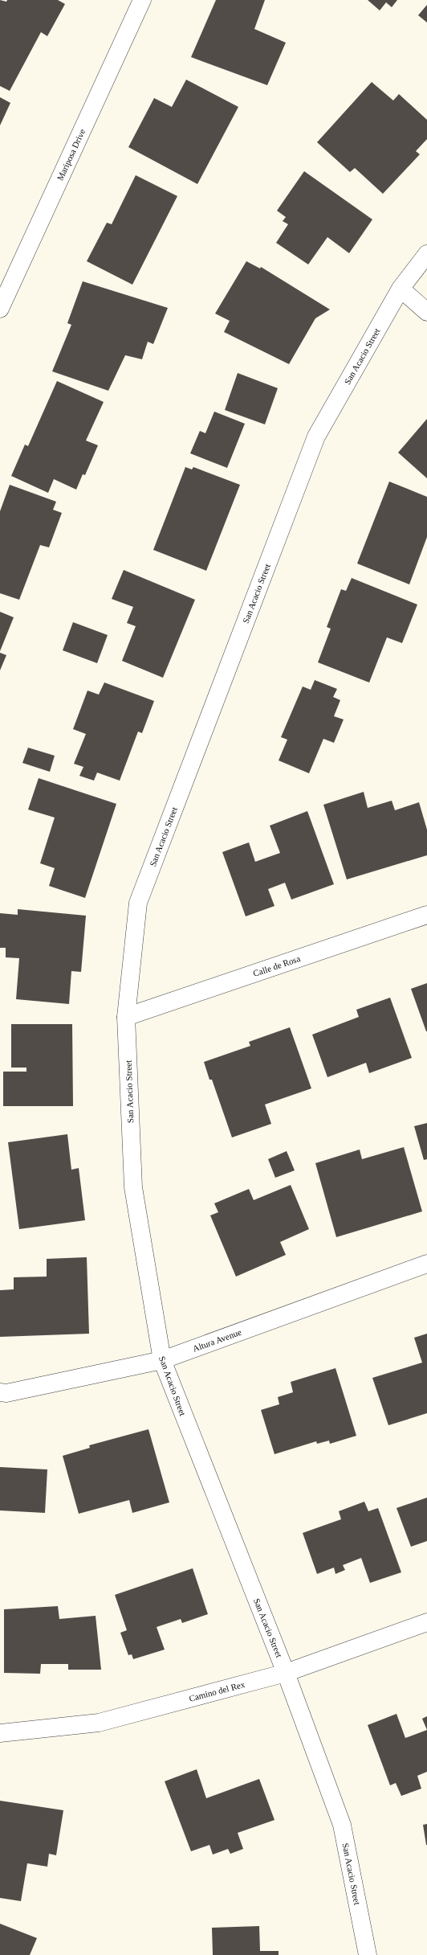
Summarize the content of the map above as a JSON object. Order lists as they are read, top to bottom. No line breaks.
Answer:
{"streets":{"street":["Mariposa Drive","San Acacio Street","Calle de Rosa","Altura Avenue","Camino del Rex"]},"crossings":[["San Acacio Street","Calle de Rosa"],["San Acacio Street","Altura Avenue"],["San Acacio Street","Camino del Rex"]]}
